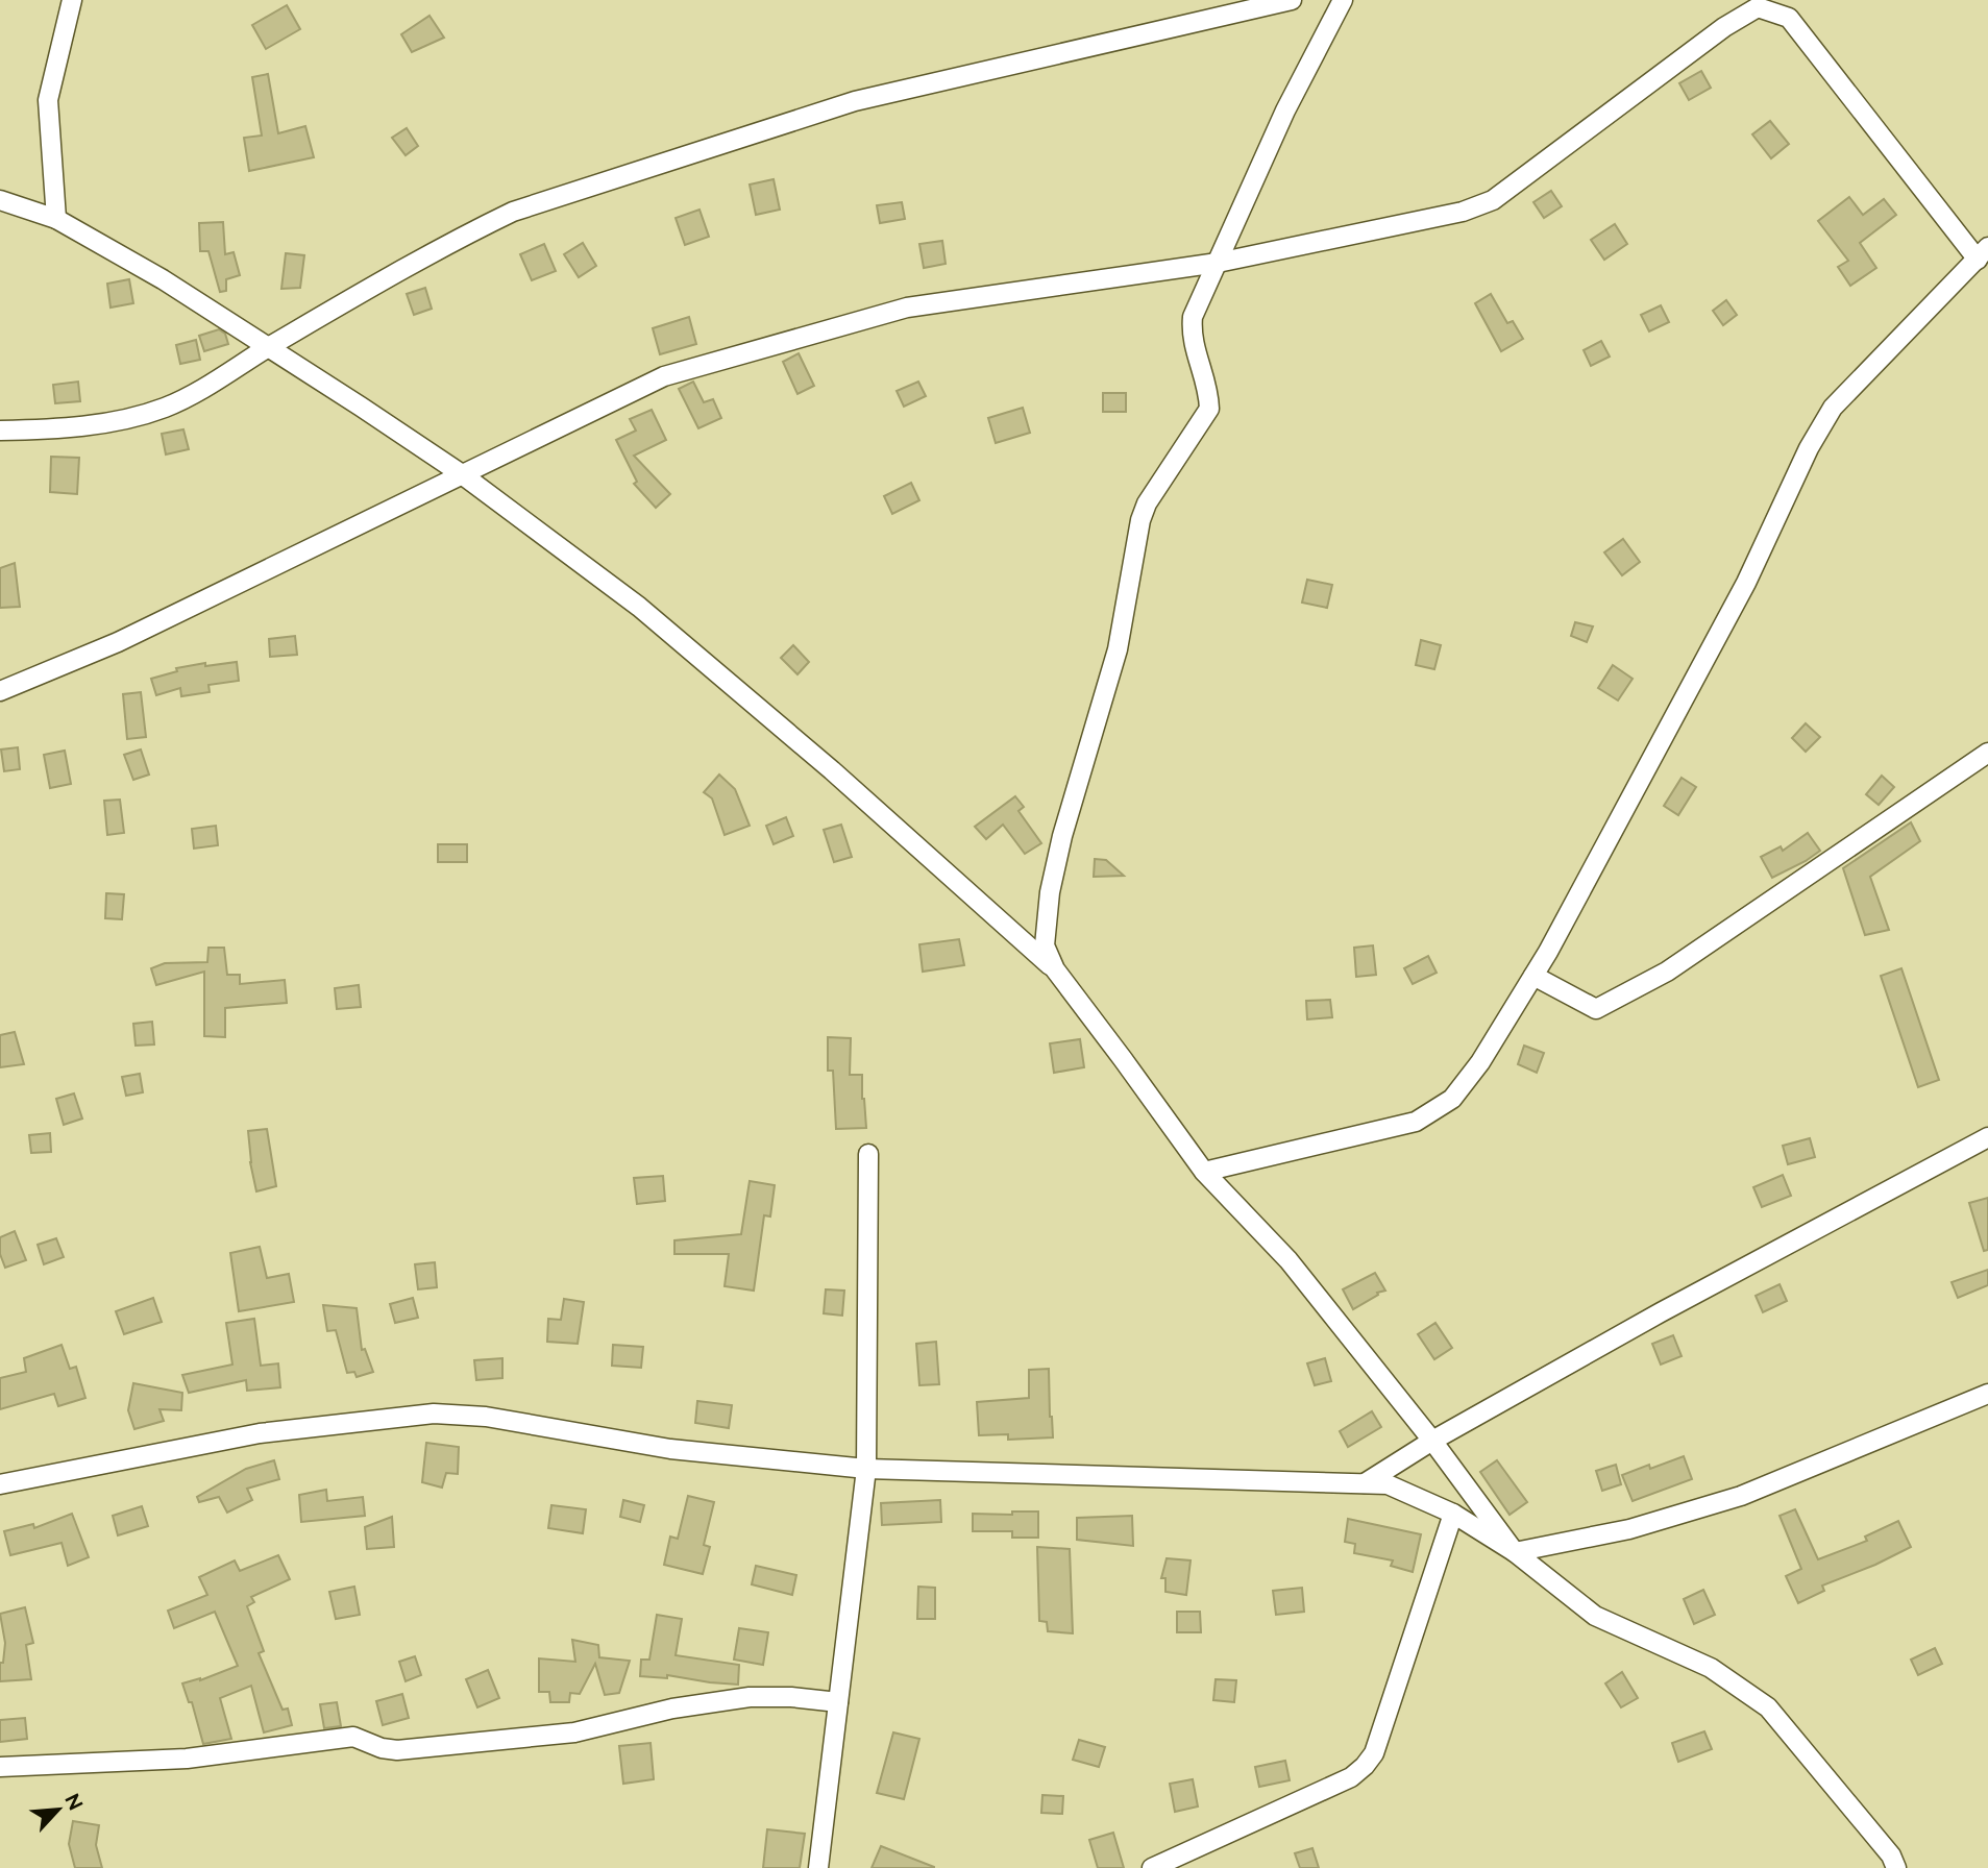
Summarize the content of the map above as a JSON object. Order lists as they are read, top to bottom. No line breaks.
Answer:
{"north":"top right"}
